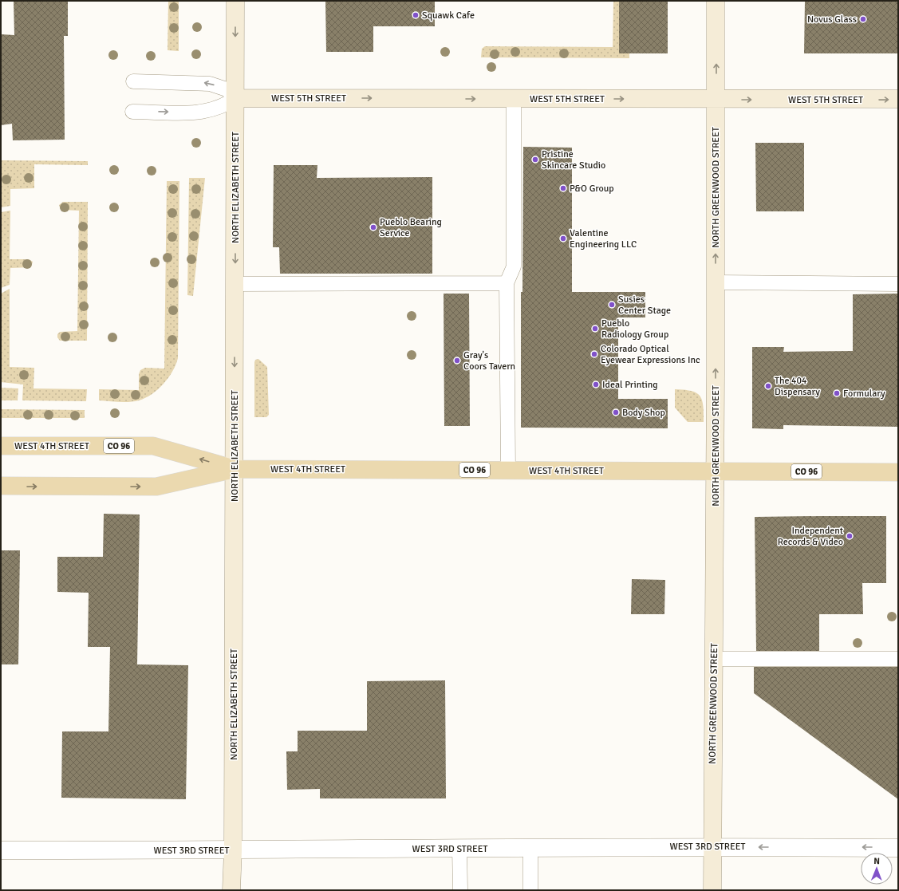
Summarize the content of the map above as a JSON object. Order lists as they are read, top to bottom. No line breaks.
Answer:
{"streets":{"main road":["WEST 5TH STREET","NORTH ELIZABETH STREET","NORTH GREENWOOD STREET","WEST 4TH STREET","CO 96"],"street":["WEST 3RD STREET"]},"crossings":[["WEST 5TH STREET","NORTH ELIZABETH STREET"],["WEST 5TH STREET","NORTH GREENWOOD STREET"],["NORTH ELIZABETH STREET","WEST 4TH STREET"],["NORTH ELIZABETH STREET","WEST 3RD STREET"],["NORTH GREENWOOD STREET","WEST 4TH STREET"],["NORTH GREENWOOD STREET","WEST 3RD STREET"]],"one_way":["WEST 5TH STREET","NORTH ELIZABETH STREET","NORTH GREENWOOD STREET"],"places":["Squawk Cafe","Novus Glass","Pristine Skincare Studio","P&O Group","Pueblo Bearing Service","Valentine Engineering LLC","Susies Center Stage","Pueblo Radiology Group","Colorado Optical Eyewear Expressions Inc","Gray's Coors Tavern","Ideal Printing","The 404 Dispensary","Formulary","Body Shop","Independent Records & Video"],"north":"top"}
